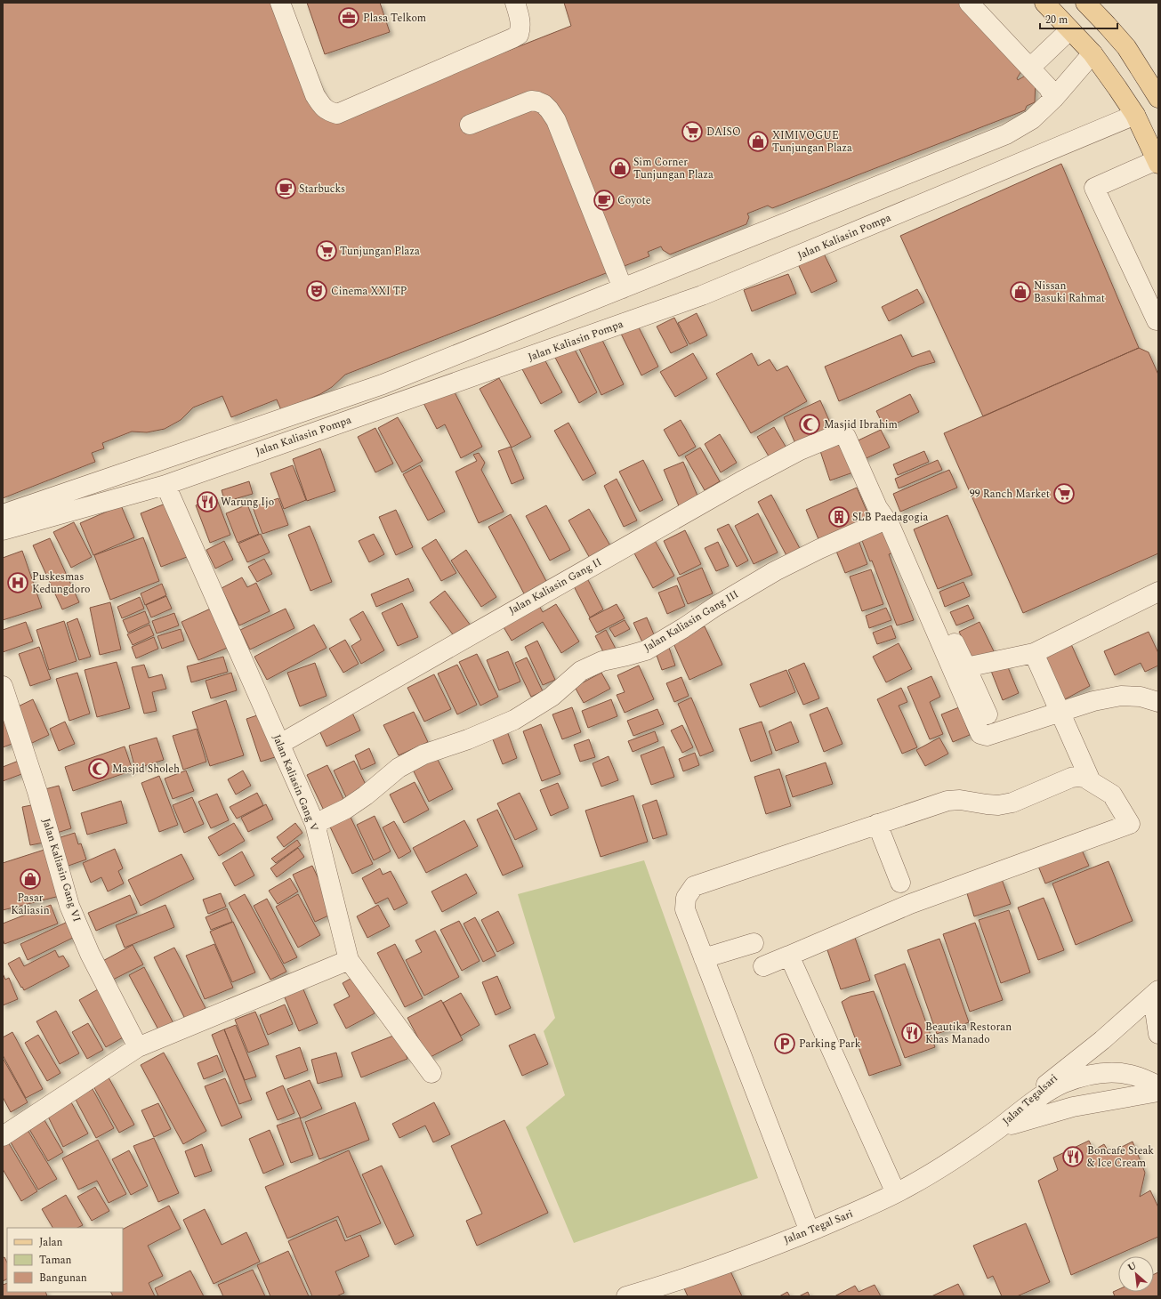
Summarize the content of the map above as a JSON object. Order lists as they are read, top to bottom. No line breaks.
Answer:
{"streets":{"street":["Jalan Kaliasin Pompa","Jalan Kaliasin Gang II","Jalan Kaliasin Gang III","Jalan Kaliasin Gang V","Jalan Kaliasin Gang VI","Jalan Tegalsari","Jalan Tegal Sari"]},"crossings":[["Jalan Kaliasin Pompa","Jalan Kaliasin Gang V"],["Jalan Kaliasin Gang II","Jalan Kaliasin Gang III"],["Jalan Kaliasin Gang II","Jalan Kaliasin Gang V"],["Jalan Kaliasin Gang III","Jalan Kaliasin Gang V"],["Jalan Tegalsari","Jalan Tegal Sari"]],"places":{"office":["Plasa Telkom"],"supermarket":["DAISO","Tunjungan Plaza","99 Ranch Market"],"shop":["XIMIVOGUE Tunjungan Plaza","Sim Corner Tunjungan Plaza","Nissan Basuki Rahmat","Pasar Kaliasin"],"cafe":["Starbucks","Coyote"],"theatre":["Cinema XXI TP"],"mosque":["Masjid Ibrahim","Masjid Sholeh"],"restaurant":["Warung Ijo","Beautika Restoran Khas Manado","Boncafe Steak & Ice Cream"],"building":["SLB Paedagogia"],"hospital":["Puskesmas Kedungdoro"],"parking":["Parking Park"]},"legend":["Jalan","Taman","Bangunan"],"scale_bar":"20 m","north":"top left"}
